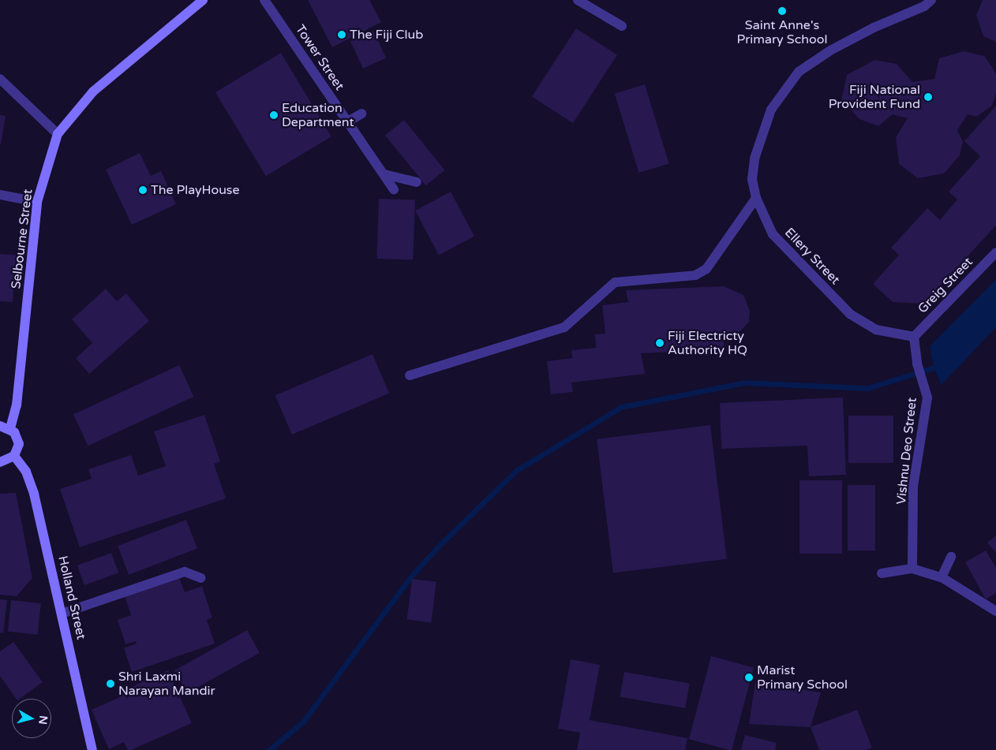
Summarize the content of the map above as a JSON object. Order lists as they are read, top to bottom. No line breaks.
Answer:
{"streets":{"main road":["Selbourne Street","Holland Street"],"street":["Tower Street","Ellery Street","Greig Street","Vishnu Deo Street"]},"crossings":[["Ellery Street","Greig Street"],["Ellery Street","Vishnu Deo Street"],["Greig Street","Vishnu Deo Street"]],"places":["Saint Anne's Primary School","The Fiji Club","Fiji National Provident Fund","Education Department","The PlayHouse","Fiji Electricty Authority HQ","Marist Primary School","Shri Laxmi Narayan Mandir"],"north":"right"}
